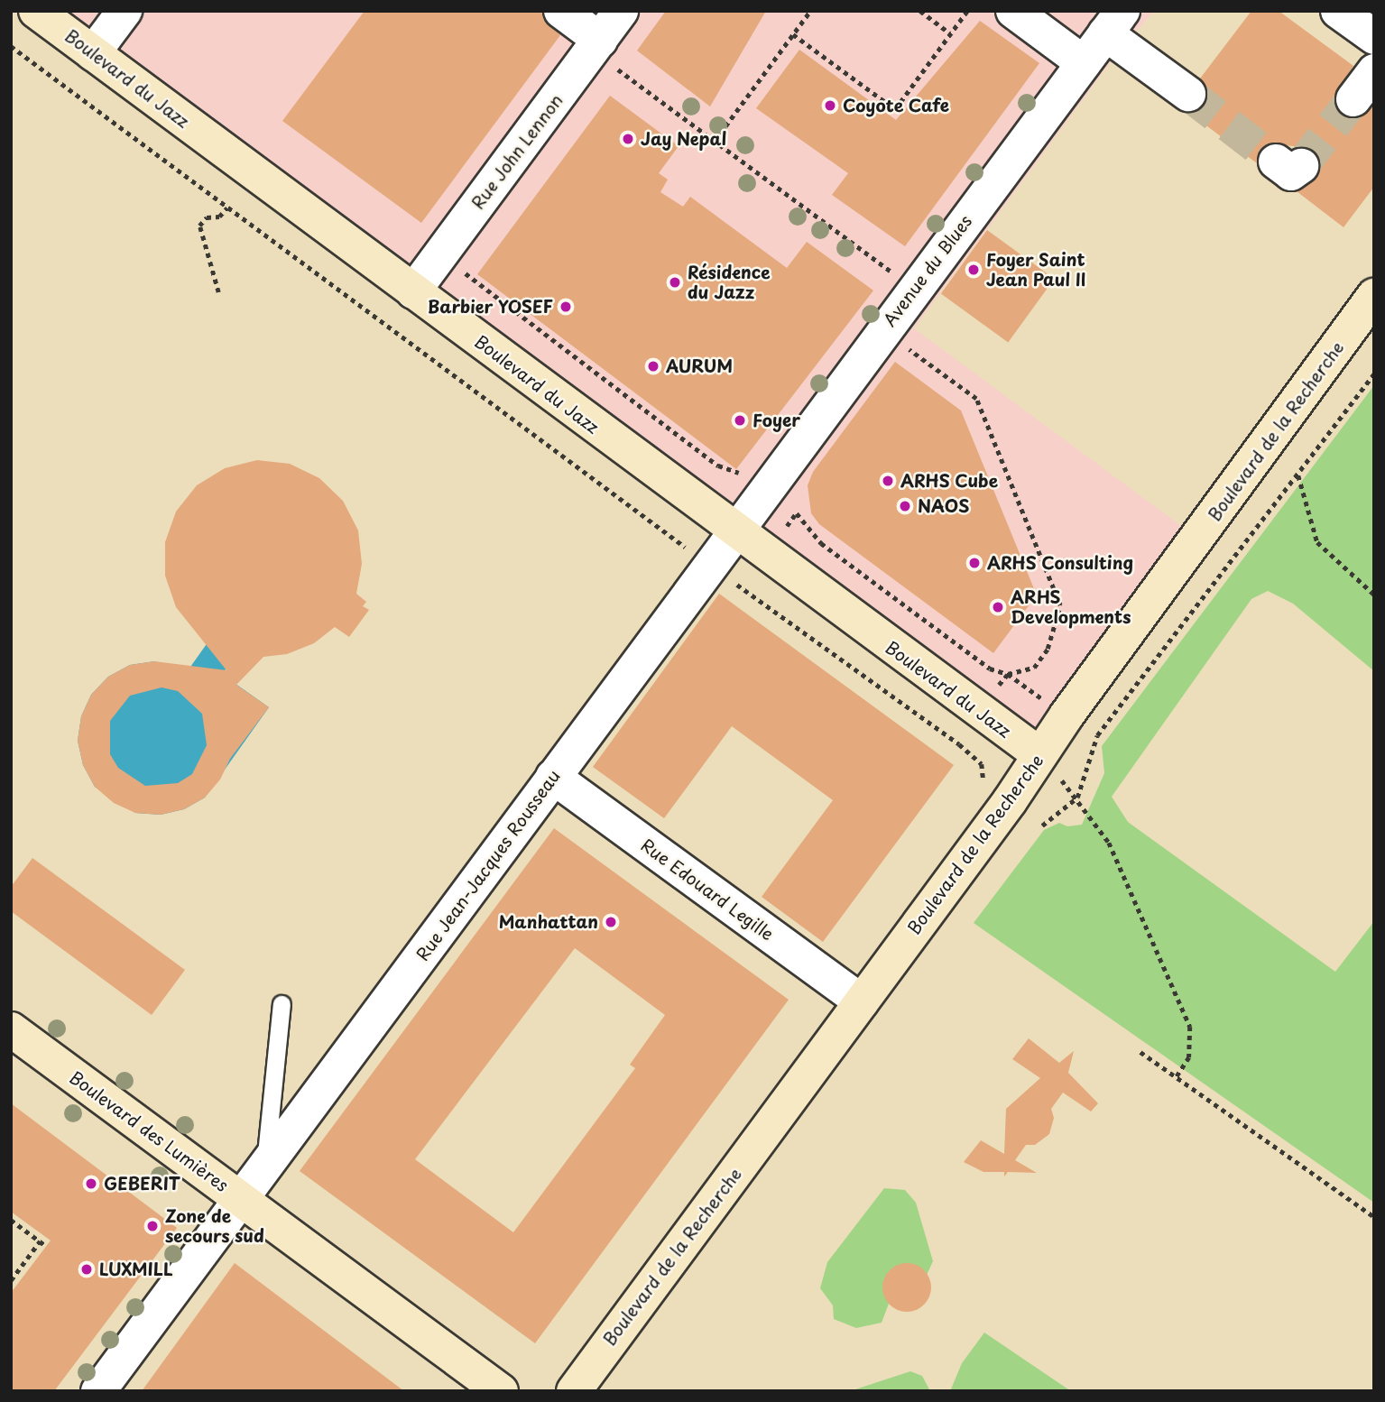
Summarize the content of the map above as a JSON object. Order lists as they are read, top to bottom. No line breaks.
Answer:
{"streets":{"main road":["Boulevard du Jazz","Boulevard de la Recherche","Boulevard des Lumières"],"street":["Rue John Lennon","Avenue du Blues","Rue Jean-Jacques Rousseau","Rue Edouard Legille"]},"crossings":[["Boulevard du Jazz","Rue John Lennon"],["Boulevard du Jazz","Avenue du Blues"],["Boulevard du Jazz","Boulevard de la Recherche"],["Boulevard du Jazz","Rue Jean-Jacques Rousseau"],["Avenue du Blues","Rue Jean-Jacques Rousseau"],["Boulevard de la Recherche","Rue Edouard Legille"],["Rue Jean-Jacques Rousseau","Rue Edouard Legille"],["Rue Jean-Jacques Rousseau","Boulevard des Lumières"]],"places":["Coyote Cafe","Jay Nepal","Foyer Saint Jean Paul II","Résidence du Jazz","Barbier YOSEF","AURUM","Foyer","ARHS Cube","NAOS","ARHS Consulting","ARHS Developments","Manhattan","GEBERIT","Zone de secours sud","LUXMILL"]}
